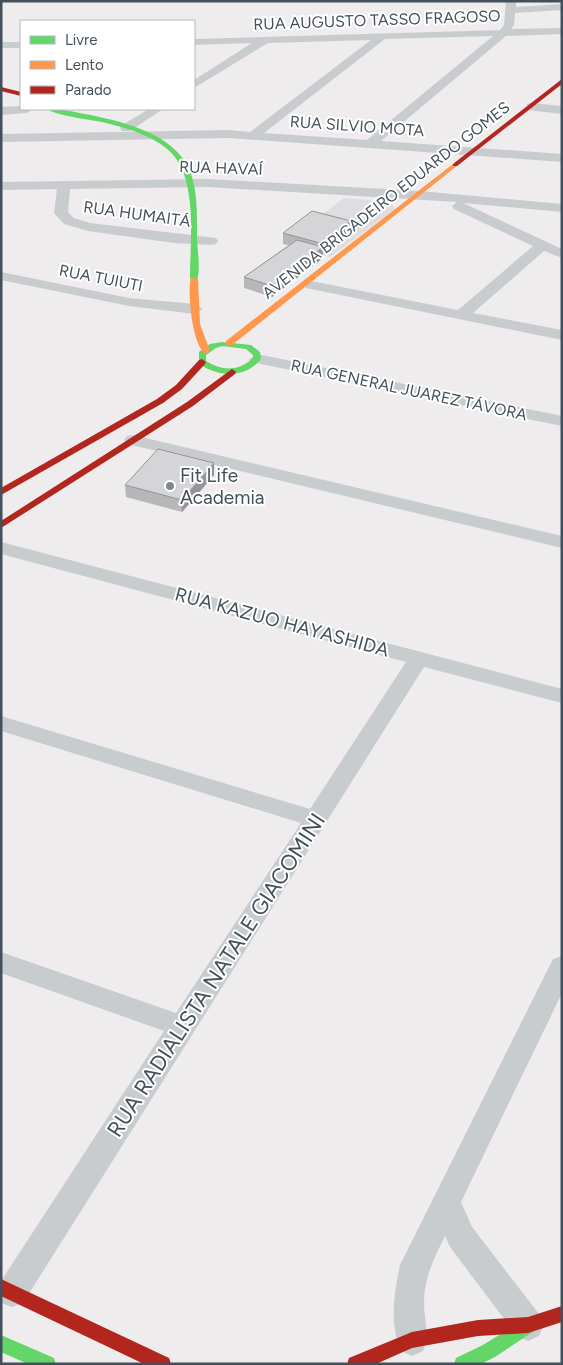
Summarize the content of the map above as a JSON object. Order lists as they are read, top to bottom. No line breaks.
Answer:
{"streets":{"main road":["AVENIDA BRIGADEIRO EDUARDO GOMES"],"street":["RUA AUGUSTO TASSO FRAGOSO","RUA SILVIO MOTA","RUA HAVAÍ","RUA HUMAITÁ","RUA TUIUTI","RUA GENERAL JUAREZ TÁVORA","RUA KAZUO HAYASHIDA","RUA RADIALISTA NATALE GIACOMINI"]},"crossings":[["RUA SILVIO MOTA","AVENIDA BRIGADEIRO EDUARDO GOMES"],["RUA HAVAÍ","AVENIDA BRIGADEIRO EDUARDO GOMES"],["RUA HAVAÍ","RUA HUMAITÁ"],["RUA KAZUO HAYASHIDA","RUA RADIALISTA NATALE GIACOMINI"]],"places":["Fit Life Academia"],"legend":["Livre","Lento","Parado"]}
